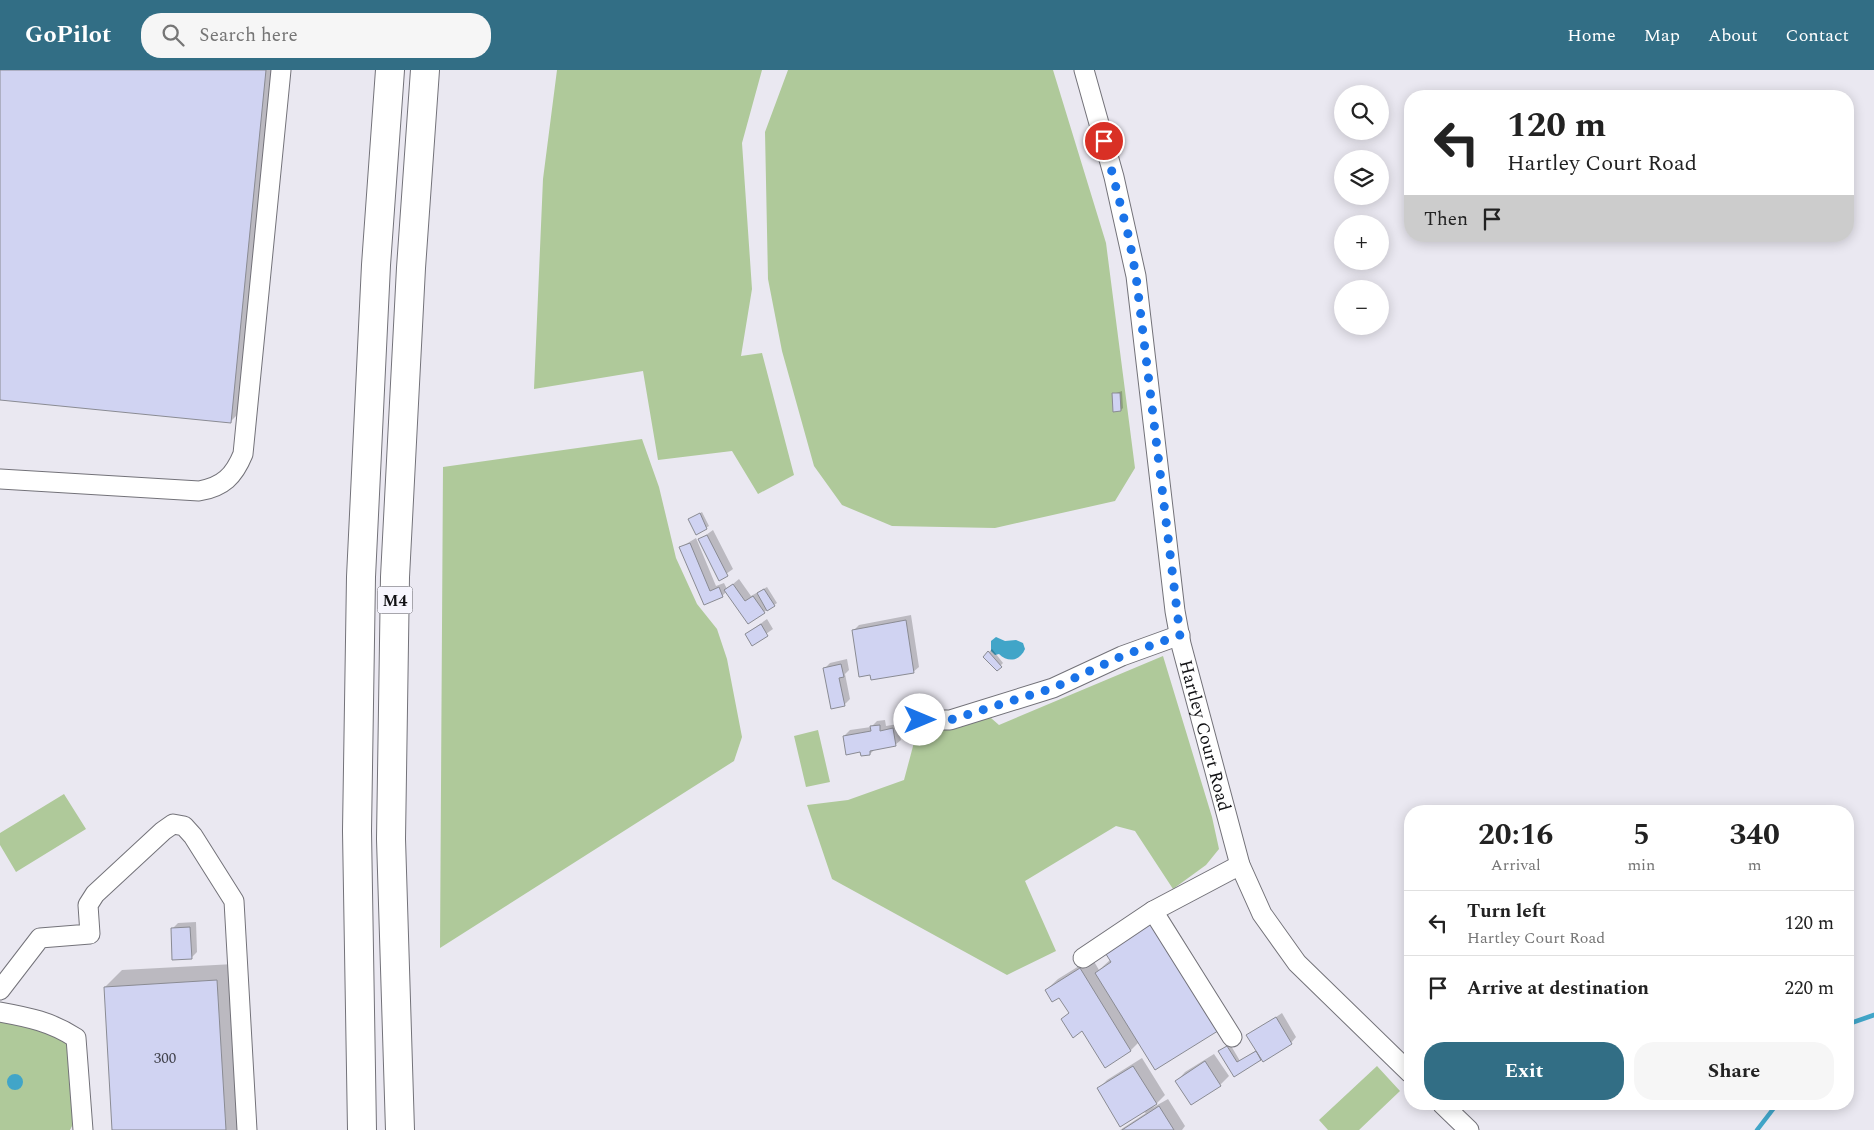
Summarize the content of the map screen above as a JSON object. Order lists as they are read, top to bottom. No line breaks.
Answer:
{"streets":{"highway":["M4"],"street":["Hartley Court Road"]},"house_numbers":["300"],"page":{"header":"GoPilot","search":"Search here","nav":["Home","Map","About","Contact"],"map_buttons":["+","−"],"turn":["120 m","Hartley Court Road"],"then":"Then","eta":["20:16","Arrival","5","min","340","m"],"list":[{"name":"Turn left","note":"Hartley Court Road","value":"120 m"},{"name":"Arrive at destination","value":"220 m"}],"buttons":["Exit","Share"]}}
